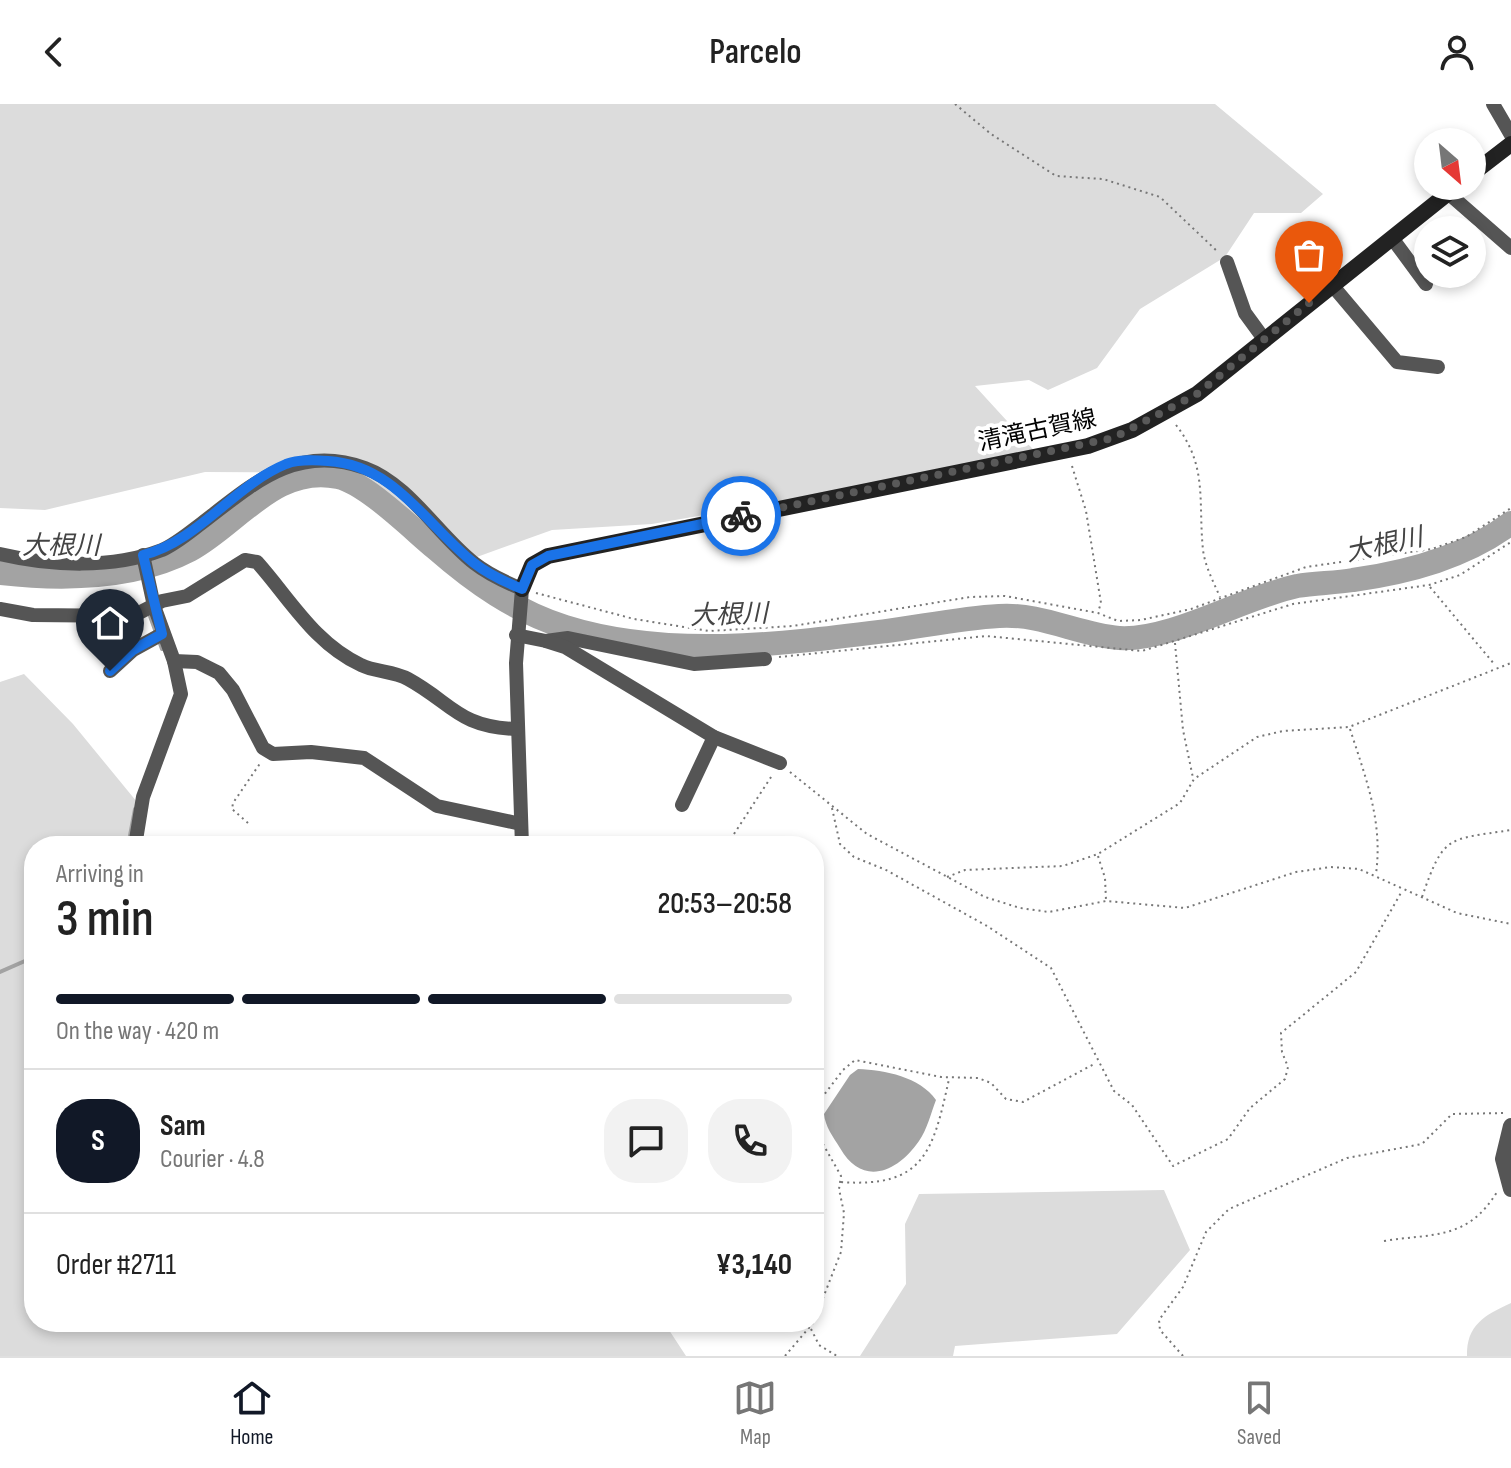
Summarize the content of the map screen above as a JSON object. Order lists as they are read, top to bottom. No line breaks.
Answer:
{"streets":{"main road":["清滝古賀線"]},"water":["大根川"],"north":"bottom right","page":{"header":"Parcelo","heading":["3 min","Arriving in","20:53–20:58"],"panel":["Sam","Courier · 4.8","Order #2711","¥3,140"],"bar":"On the way · 420 m","round":"S","tabs":["Home","Map","Saved"]}}
